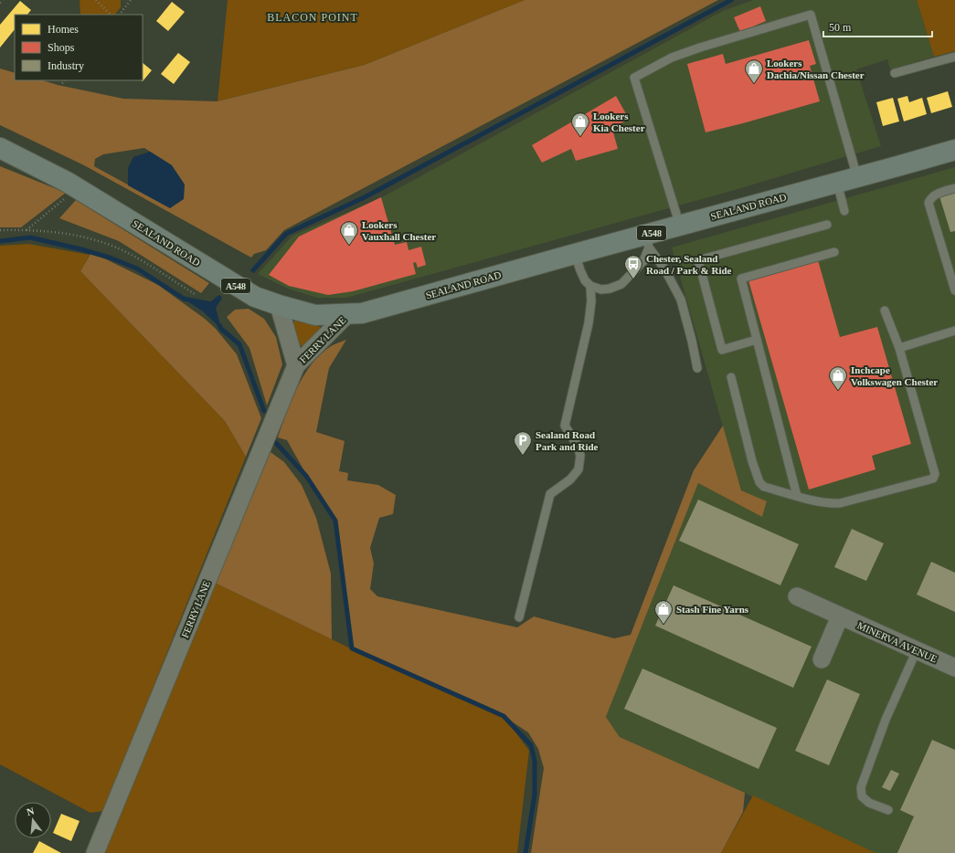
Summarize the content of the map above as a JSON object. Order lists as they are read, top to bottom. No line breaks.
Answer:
{"streets":{"main road":["SEALAND ROAD","A548"],"street":["FERRY LANE","MINERVA AVENUE"]},"crossings":[["SEALAND ROAD","FERRY LANE"]],"districts":["BLACON POINT"],"places":{"shop":["Lookers Dachia/Nissan Chester","Lookers Kia Chester","Lookers Vauxhall Chester","Inchcape Volkswagen Chester","Stash Fine Yarns"],"bus stop":["Chester, Sealand Road / Park & Ride"],"parking":["Sealand Road Park and Ride"]},"legend":["Homes","Shops","Industry"],"scale_bar":"50 m","north":"top"}
